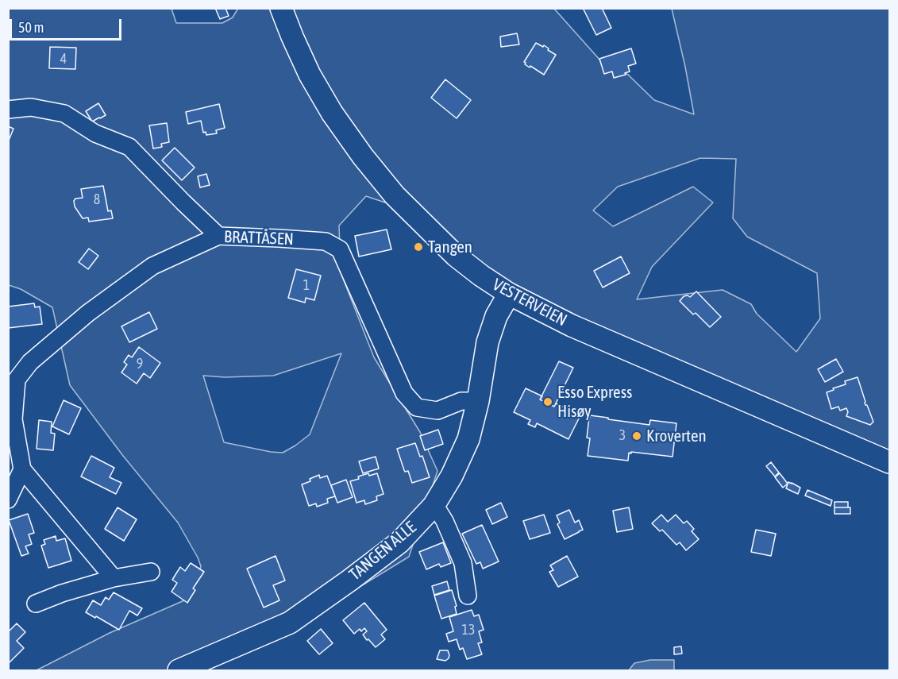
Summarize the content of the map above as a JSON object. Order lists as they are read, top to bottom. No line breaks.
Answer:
{"streets":{"main road":["VESTERVEIEN","TANGEN ALLE"],"street":["BRATTÅSEN"]},"crossings":[["BRATTÅSEN","TANGEN ALLE"],["VESTERVEIEN","TANGEN ALLE"]],"places":["Tangen","Esso Express Hisøy","Kroverten"],"house_numbers":["4","8","1","9","3","13"],"scale_bar":"50 m"}
